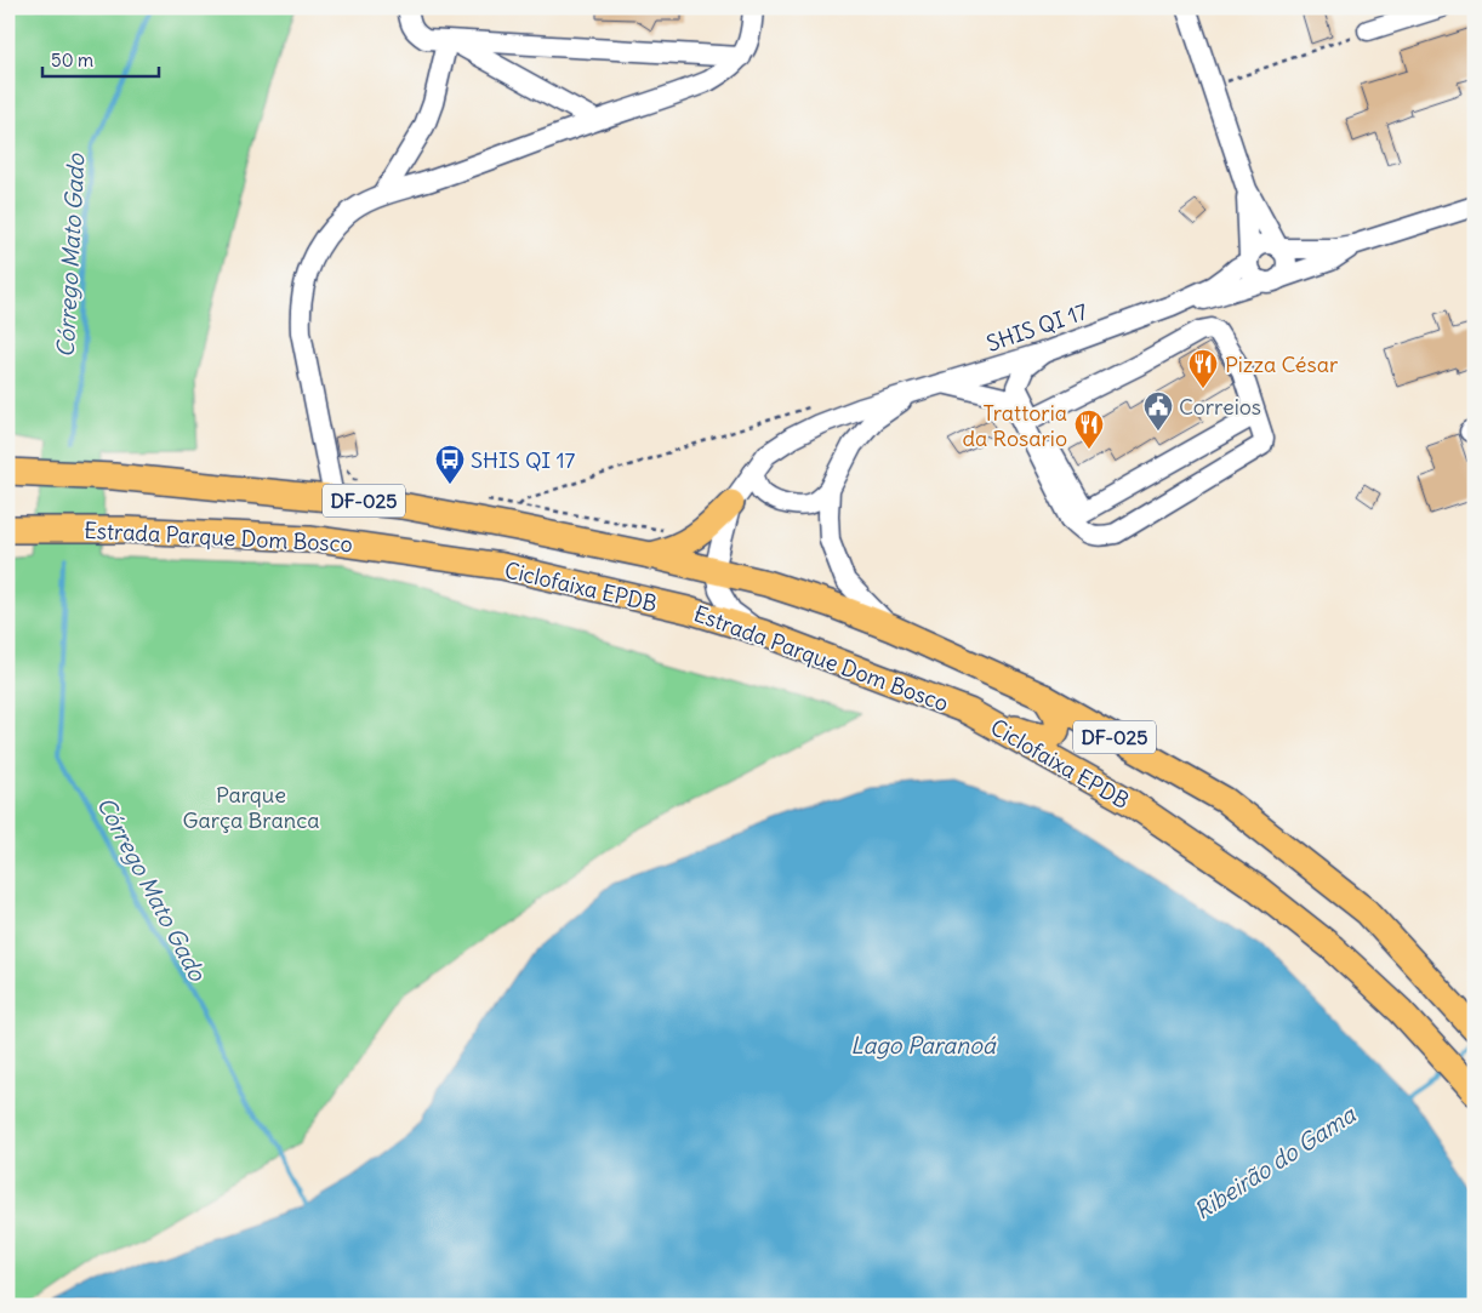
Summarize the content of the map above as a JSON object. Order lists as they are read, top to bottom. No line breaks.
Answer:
{"streets":{"main road":["DF-025","Estrada Parque Dom Bosco"],"street":["SHIS QI 17"]},"crossings":[["SHIS QI 17","Estrada Parque Dom Bosco"]],"water":["Córrego Mato Gado","Lago Paranoá","Ribeirão do Gama"],"parks":["Parque Garça Branca"],"places":{"restaurant":["Pizza César","Trattoria da Rosario"],"public building":["Correios"],"bus stop":["SHIS QI 17"]},"scale_bar":"50 m"}
